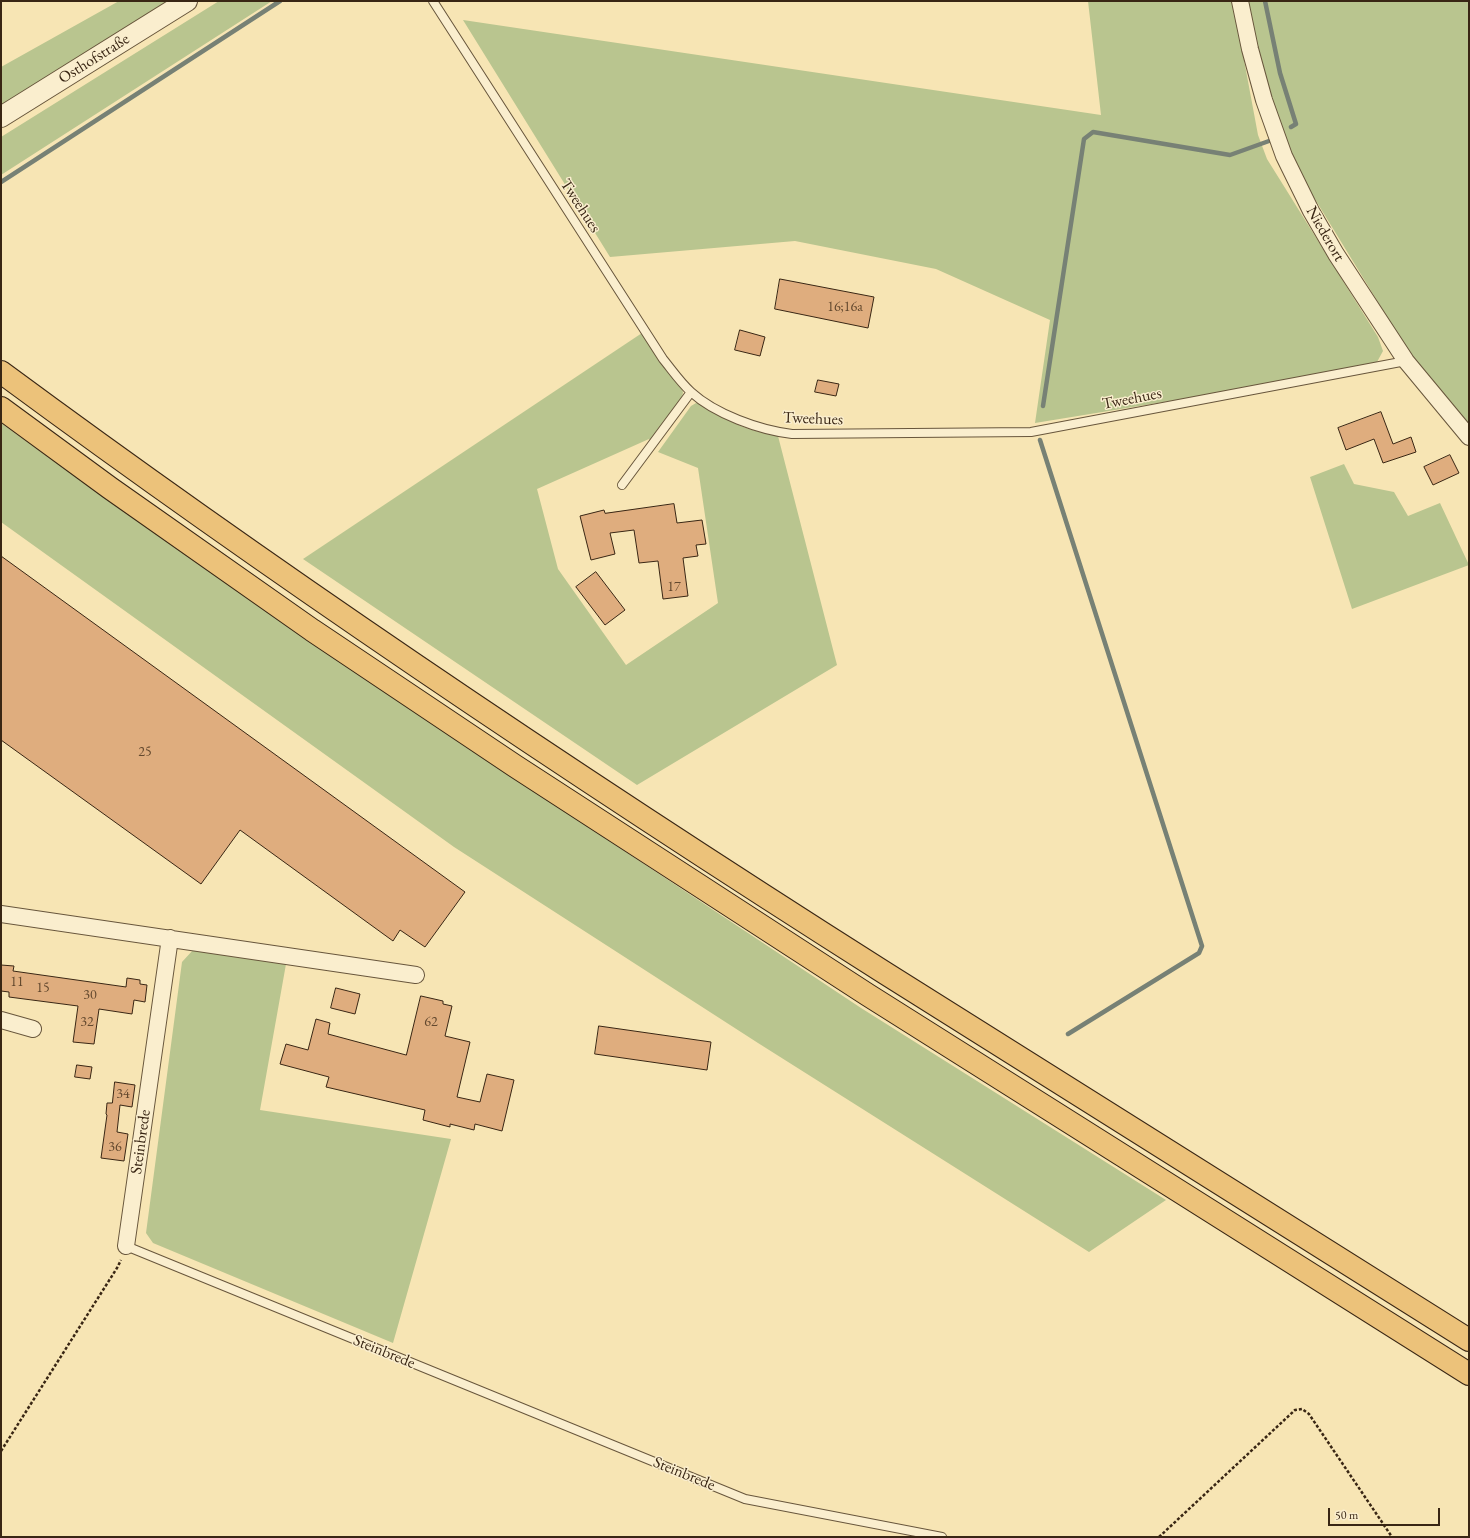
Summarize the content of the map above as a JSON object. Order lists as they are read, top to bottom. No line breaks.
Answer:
{"streets":{"street":["Osthofstraße","Niederort","Steinbrede"],"lane":["Tweehues"]},"crossings":[["Tweehues","Niederort"]],"house_numbers":["16;16a","17","25","11","15","30","32","62","34","36"],"scale_bar":"50 m"}
